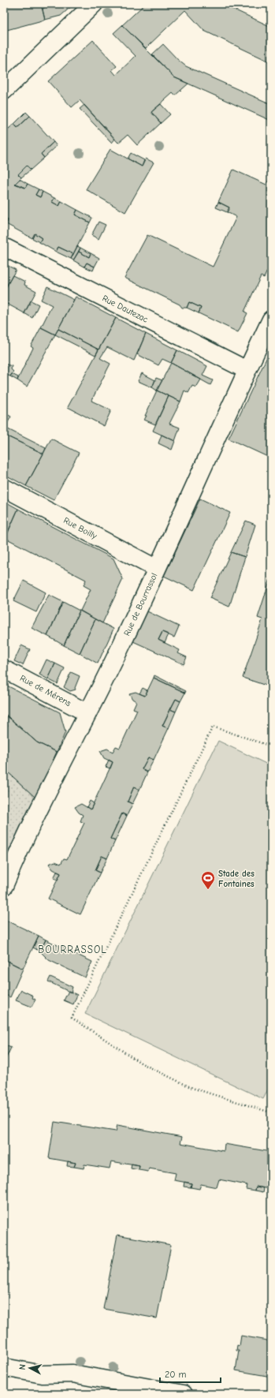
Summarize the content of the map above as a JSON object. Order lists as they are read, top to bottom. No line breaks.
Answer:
{"streets":{"street":["Rue Dautezac","Rue Boilly","Rue de Bourrassol","Rue de Mérens"]},"crossings":[["Rue Dautezac","Rue de Bourrassol"],["Rue Boilly","Rue de Bourrassol"],["Rue de Bourrassol","Rue de Mérens"]],"districts":["BOURRASSOL"],"places":{"sports":["Stade des Fontaines"]},"scale_bar":"20 m","north":"left"}
